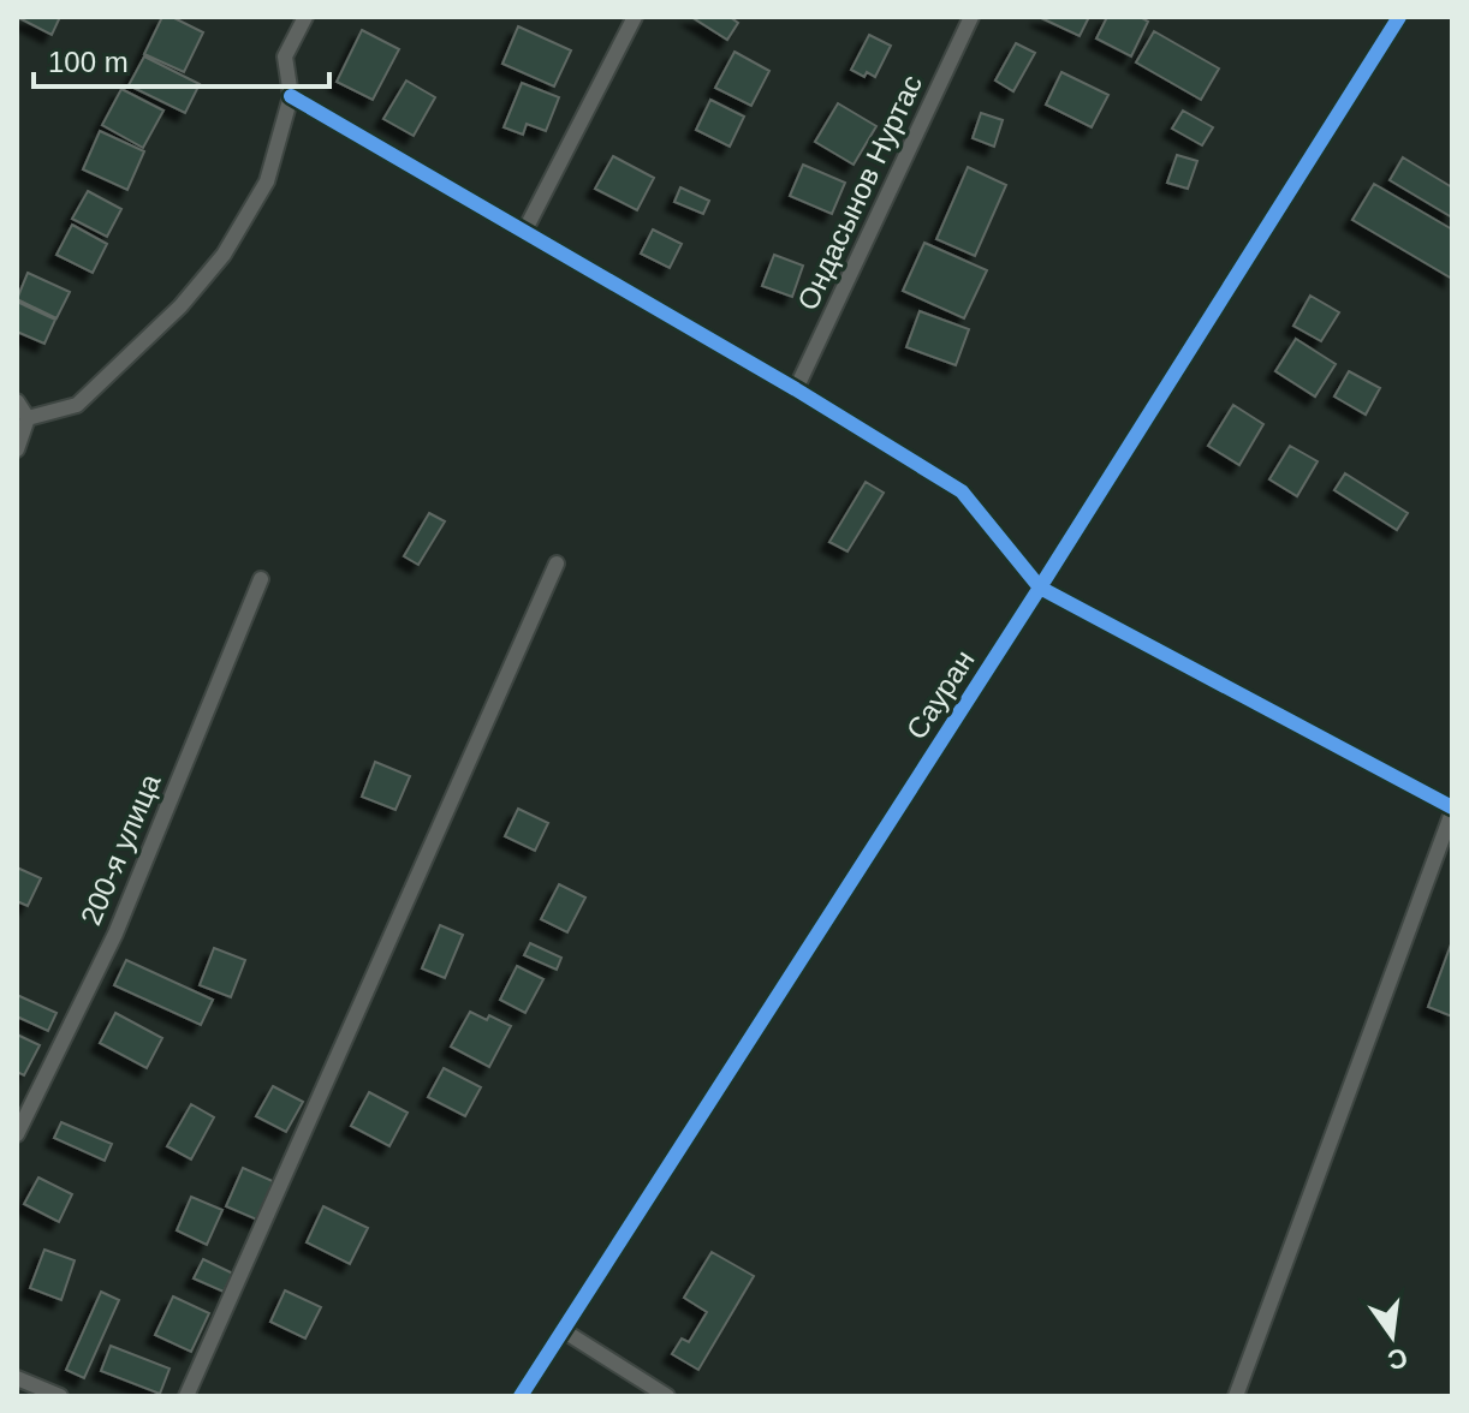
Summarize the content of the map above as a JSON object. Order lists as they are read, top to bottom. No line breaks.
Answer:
{"streets":{"street":["Ондасынов Нуртас","Сауран","200-я улица"]},"scale_bar":"100 m","north":"bottom"}
